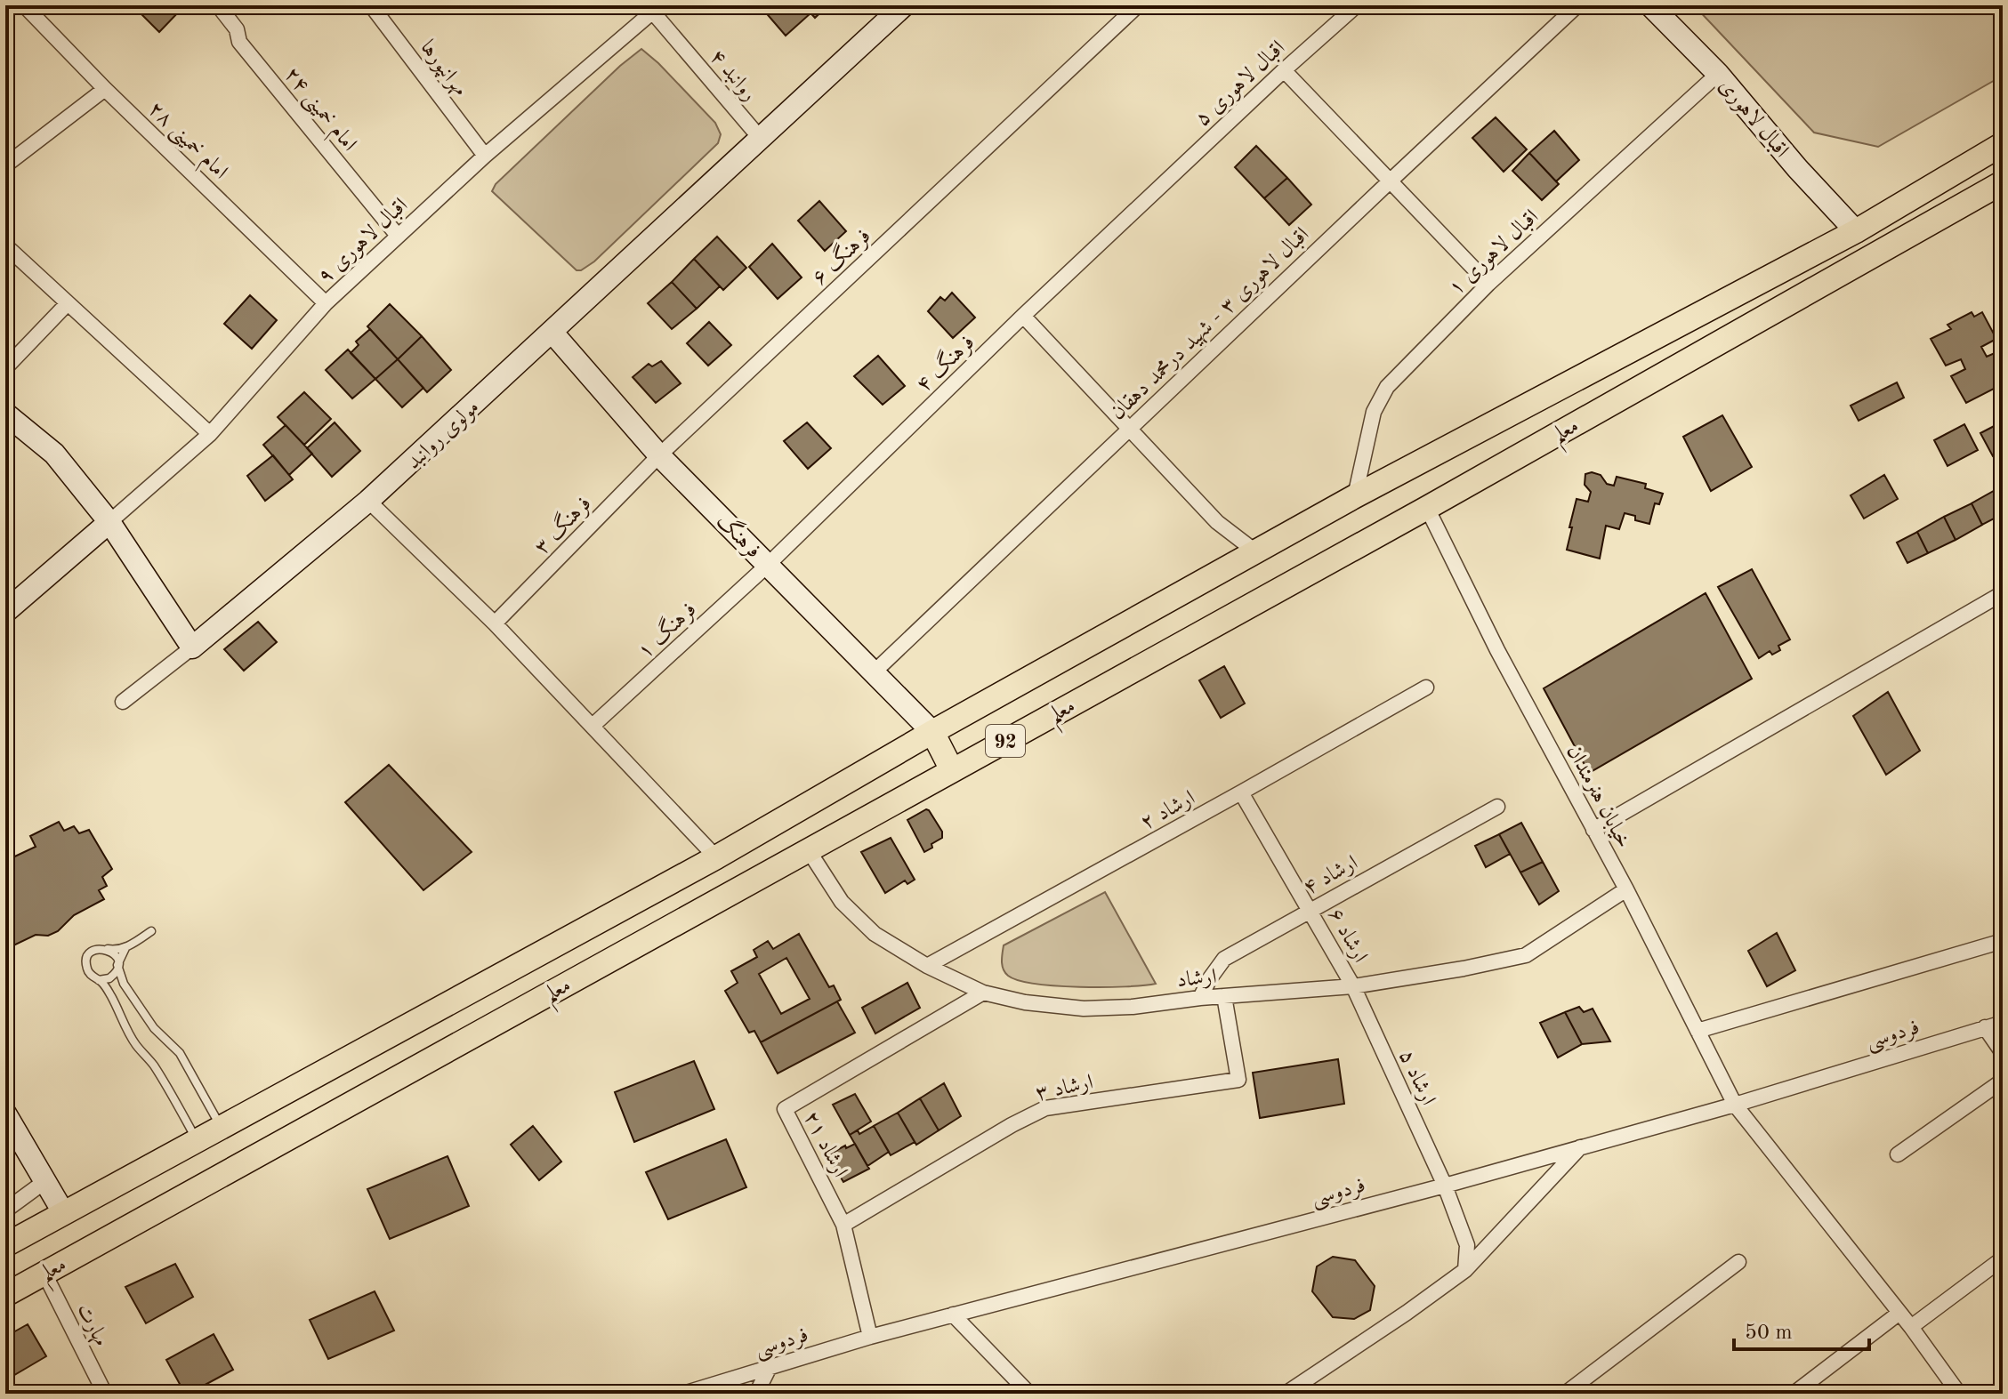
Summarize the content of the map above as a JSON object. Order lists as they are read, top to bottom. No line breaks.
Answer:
{"streets":{"main road":["معلم","92"],"street":["مهرانپورها","روانبد ۴","اقبال لاهوری ۵","امام خمینی ۲۴","اقبال لاهوری","امام خمینی ۲۸","اقبال لاهوری ۹","اقبال لاهوری ۱","فرهنگ ۶","اقبال لاهوری ۳ - شهید درمحمد دهقان","فرهنگ ۴","مولوی روانبد","فرهنگ ۳","فرهنگ","فرهنگ ۱","خیابان هنرمندان","ارشاد ۲","ارشاد ۴","ارشاد ۶","ارشاد","فردوسی","ارشاد ۵","ارشاد ۳","ارشاد ۲۱","مهارت"]},"crossings":[["مهرانپورها","اقبال لاهوری ۹"],["روانبد ۴","اقبال لاهوری ۹"],["روانبد ۴","مولوی روانبد"],["اقبال لاهوری ۵","فرهنگ ۴"],["امام خمینی ۲۴","اقبال لاهوری ۹"],["اقبال لاهوری","اقبال لاهوری ۱"],["اقبال لاهوری","معلم"],["امام خمینی ۲۸","اقبال لاهوری ۹"],["اقبال لاهوری ۱","معلم"],["فرهنگ ۶","فرهنگ ۳"],["فرهنگ ۶","فرهنگ"],["اقبال لاهوری ۳ - شهید درمحمد دهقان","فرهنگ"],["فرهنگ ۴","فرهنگ"],["فرهنگ ۴","فرهنگ ۱"],["معلم","فرهنگ"],["معلم","خیابان هنرمندان"],["معلم","ارشاد"],["معلم","مهارت"],["مولوی روانبد","فرهنگ"],["فرهنگ ۳","فرهنگ"],["فرهنگ","فرهنگ ۱"],["خیابان هنرمندان","ارشاد"],["خیابان هنرمندان","فردوسی"],["ارشاد ۲","ارشاد ۶"],["ارشاد ۲","ارشاد"],["ارشاد ۴","ارشاد ۶"],["ارشاد ۴","ارشاد"],["ارشاد ۶","ارشاد"],["ارشاد ۶","ارشاد ۵"],["ارشاد","ارشاد ۵"],["ارشاد","ارشاد ۳"],["ارشاد","ارشاد ۲۱"],["فردوسی","ارشاد ۵"],["فردوسی","ارشاد ۲۱"],["ارشاد ۳","ارشاد ۲۱"]],"scale_bar":"50 m"}
